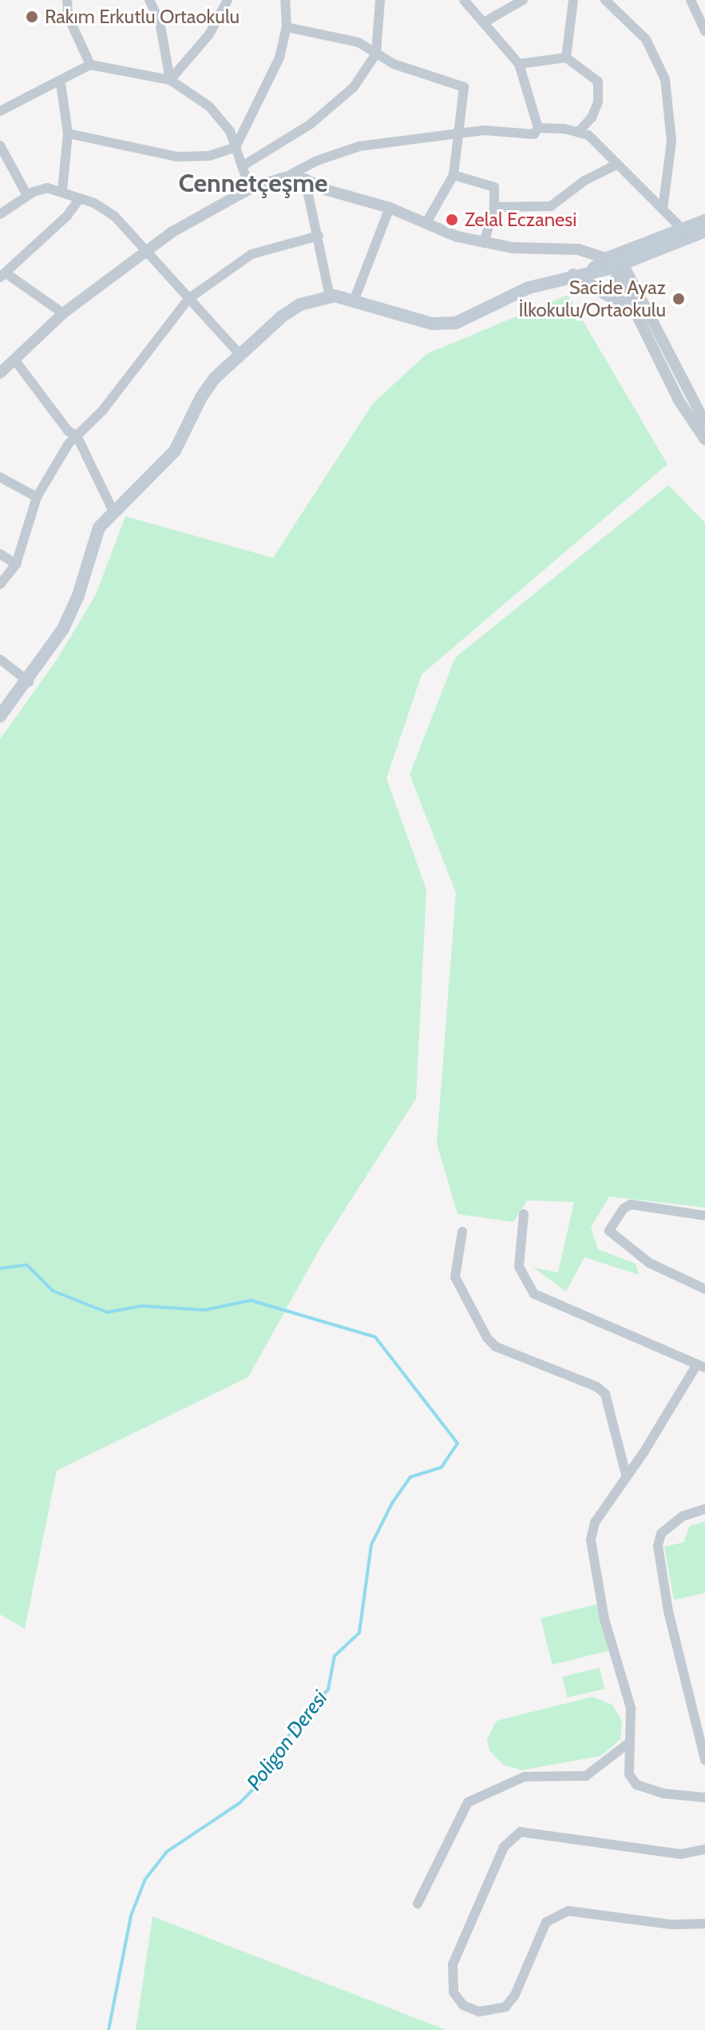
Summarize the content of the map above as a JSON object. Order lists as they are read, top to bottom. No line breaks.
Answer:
{"districts":["Cennetçeşme"],"water":["Poligon Deresi"],"places":["Rakım Erkutlu Ortaokulu","Zelal Eczanesi","Sacide Ayaz İlkokulu/Ortaokulu"]}
